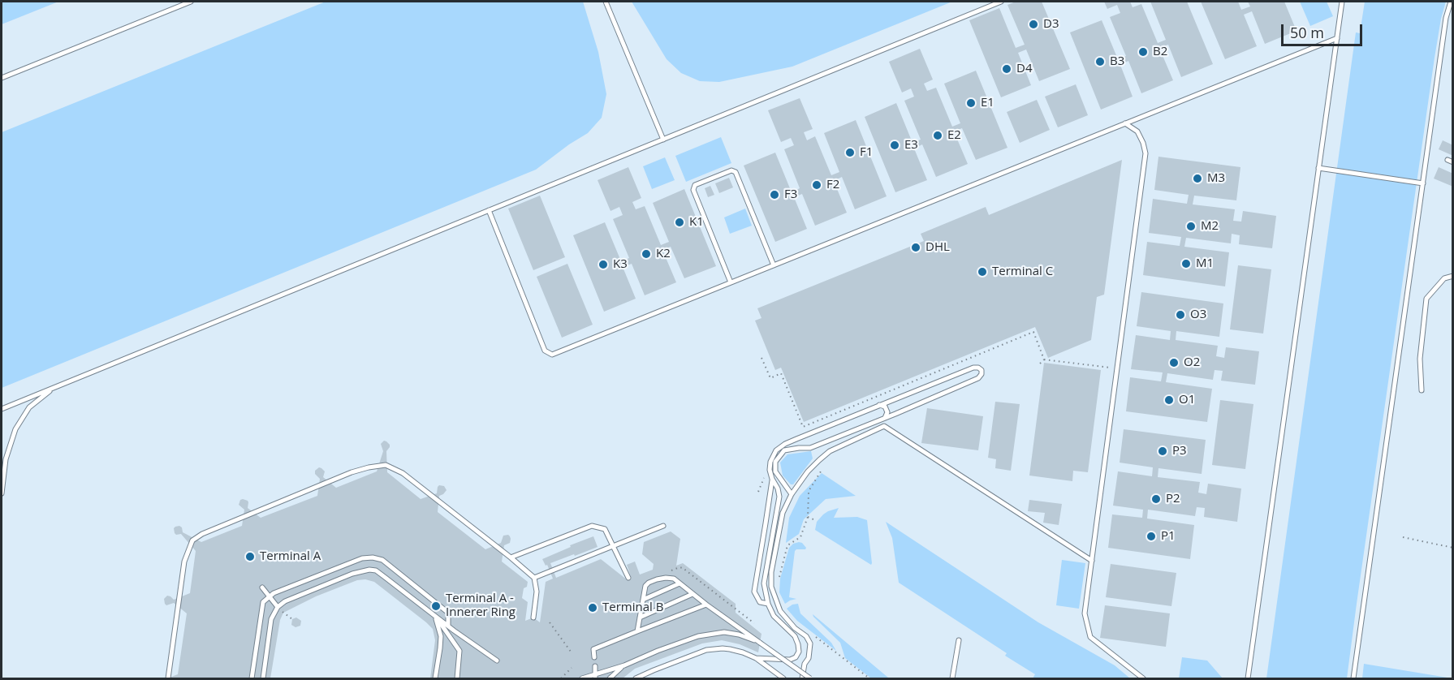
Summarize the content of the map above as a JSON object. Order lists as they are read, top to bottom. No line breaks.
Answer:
{"places":["D3","B2","B3","D4","E1","E2","E3","F1","M3","F2","F3","K1","M2","DHL","K2","M1","K3","Terminal C","O3","O2","O1","P3","P2","P1","Terminal A","Terminal A - Innerer Ring","Terminal B"],"scale_bar":"50 m"}
